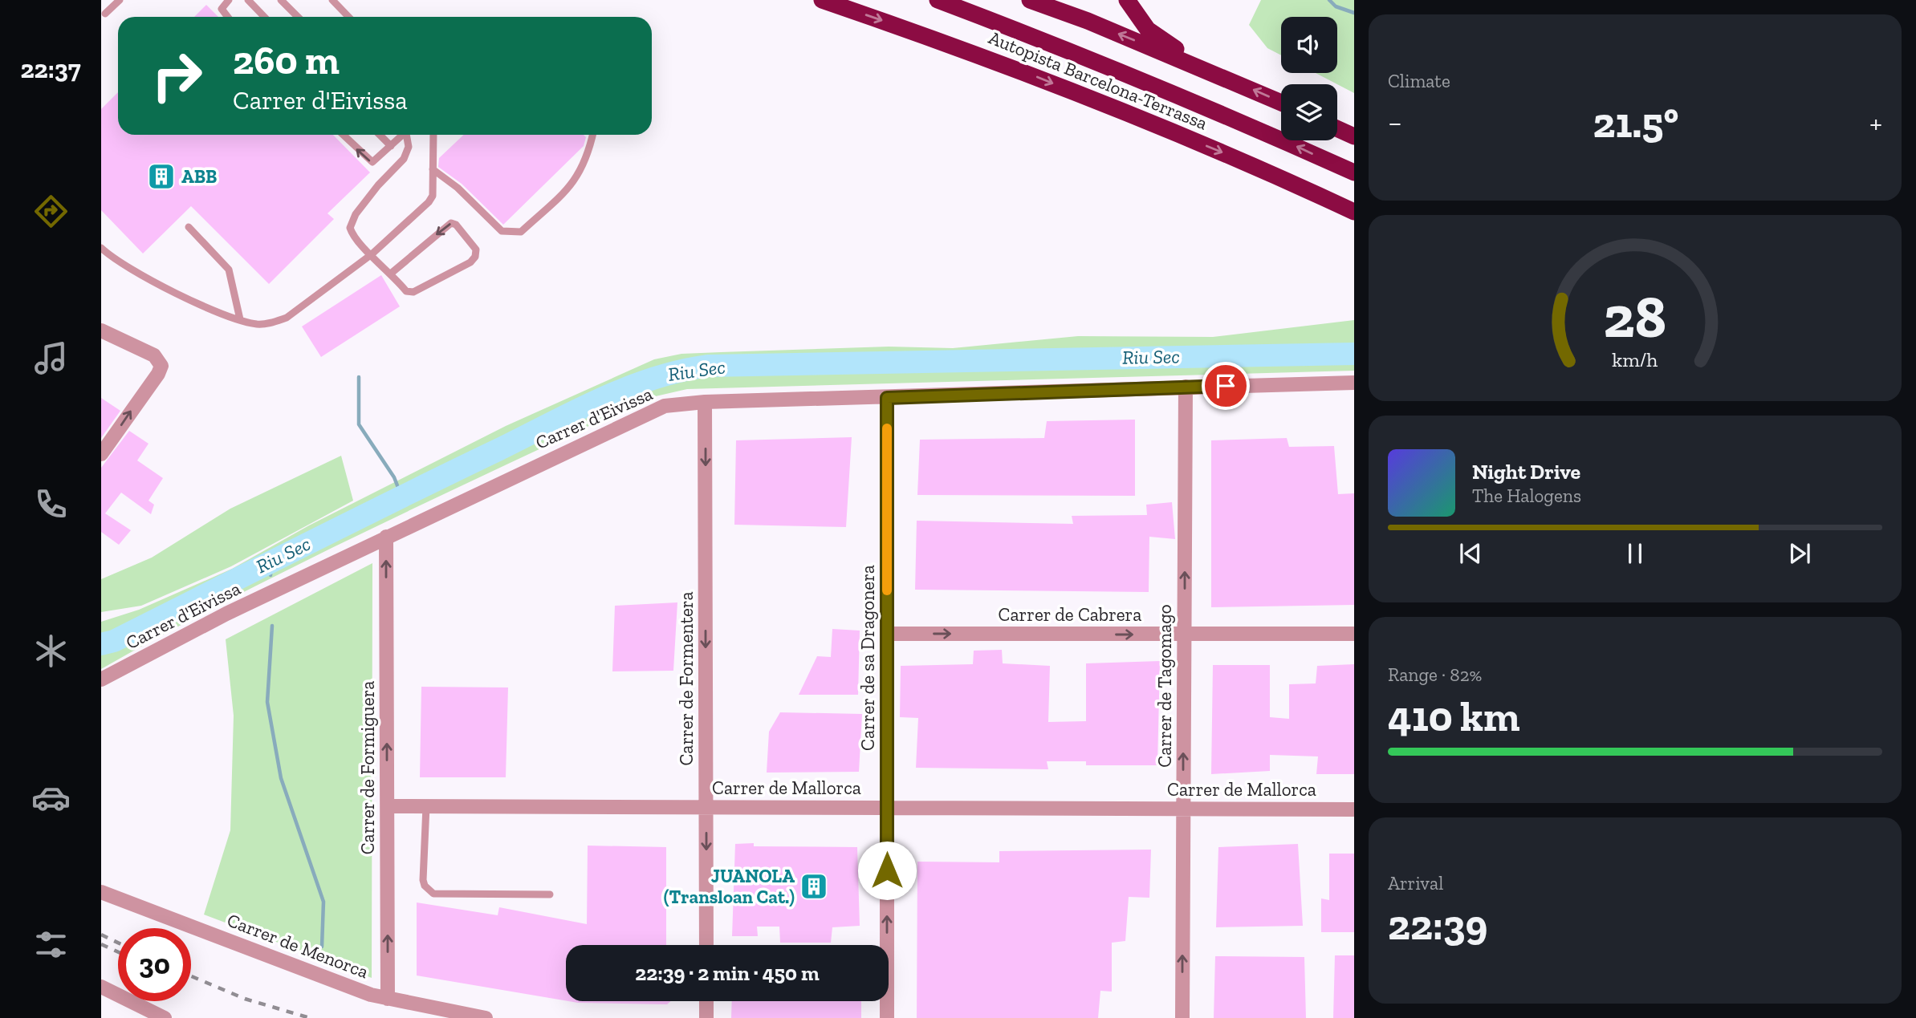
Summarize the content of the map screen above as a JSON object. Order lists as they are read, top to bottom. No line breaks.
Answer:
{"streets":{"highway":["Autopista Barcelona-Terrassa"],"street":["Carrer d'Eivissa","Carrer de Cabrera","Carrer de sa Dragonera","Carrer de Formentera","Carrer de Tagomago","Carrer de Formiguera","Carrer de Mallorca","Carrer de Menorca"]},"crossings":[["Carrer d'Eivissa","Carrer de sa Dragonera"],["Carrer d'Eivissa","Carrer de Formentera"],["Carrer d'Eivissa","Carrer de Tagomago"],["Carrer d'Eivissa","Carrer de Formiguera"],["Carrer de Cabrera","Carrer de sa Dragonera"],["Carrer de Cabrera","Carrer de Tagomago"],["Carrer de sa Dragonera","Carrer de Mallorca"],["Carrer de Formentera","Carrer de Mallorca"],["Carrer de Tagomago","Carrer de Mallorca"],["Carrer de Formiguera","Carrer de Mallorca"],["Carrer de Formiguera","Carrer de Menorca"]],"one_way":["Carrer de Cabrera","Carrer de Formentera","Carrer de Tagomago","Carrer de Formiguera"],"water":["Riu Sec"],"places":{"building":["ABB","JUANOLA (Transloan Cat.)"]},"page":{"tabs":"22:37","tile":["Climate",["Range · 82%","410 km"],["Arrival","22:39"]],"turn":["260 m","Carrer d'Eivissa"],"heat":["−","21.5°","+"],"song":["Night Drive","The Halogens"],"limit":"30","trip":"22:39 · 2 min · 450 m","gauge":["28","km/h"]}}
